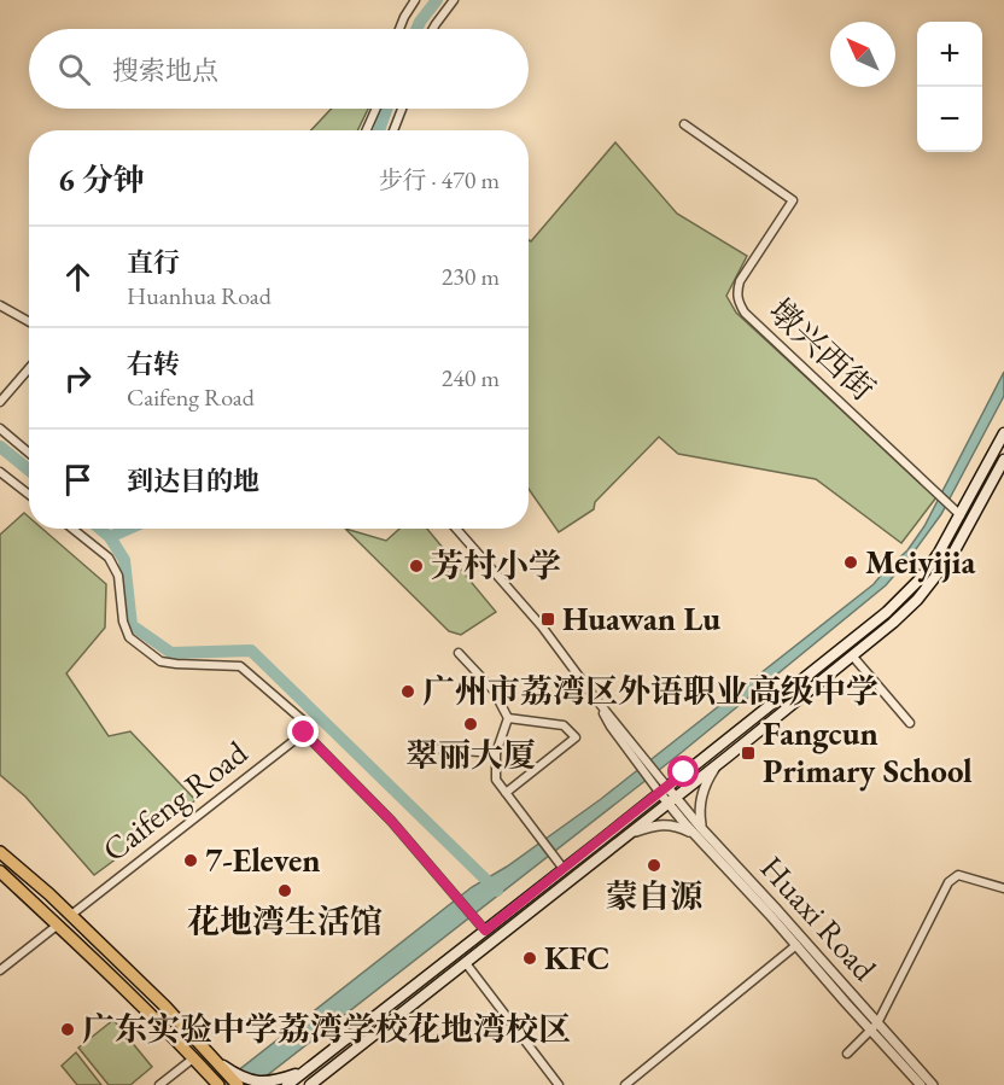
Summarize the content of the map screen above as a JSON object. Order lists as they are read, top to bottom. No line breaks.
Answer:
{"streets":{"street":["墩兴西街","Caifeng Road","Huaxi Road"]},"places":{"other":["Meiyijia","芳村小学","广州市荔湾区外语职业高级中学","翠丽大厦","7-Eleven","蒙自源","花地湾生活馆","KFC","广东实验中学荔湾学校花地湾校区"],"transit":["Huawan Lu","Fangcun Primary School"]},"north":"top left","page":{"map_buttons":["+","−"],"search":"搜索地点","heading":["6 分钟","步行 · 470 m"],"list":[["直行","Huanhua Road","230 m"],["右转","Caifeng Road","240 m"],"到达目的地"]}}
